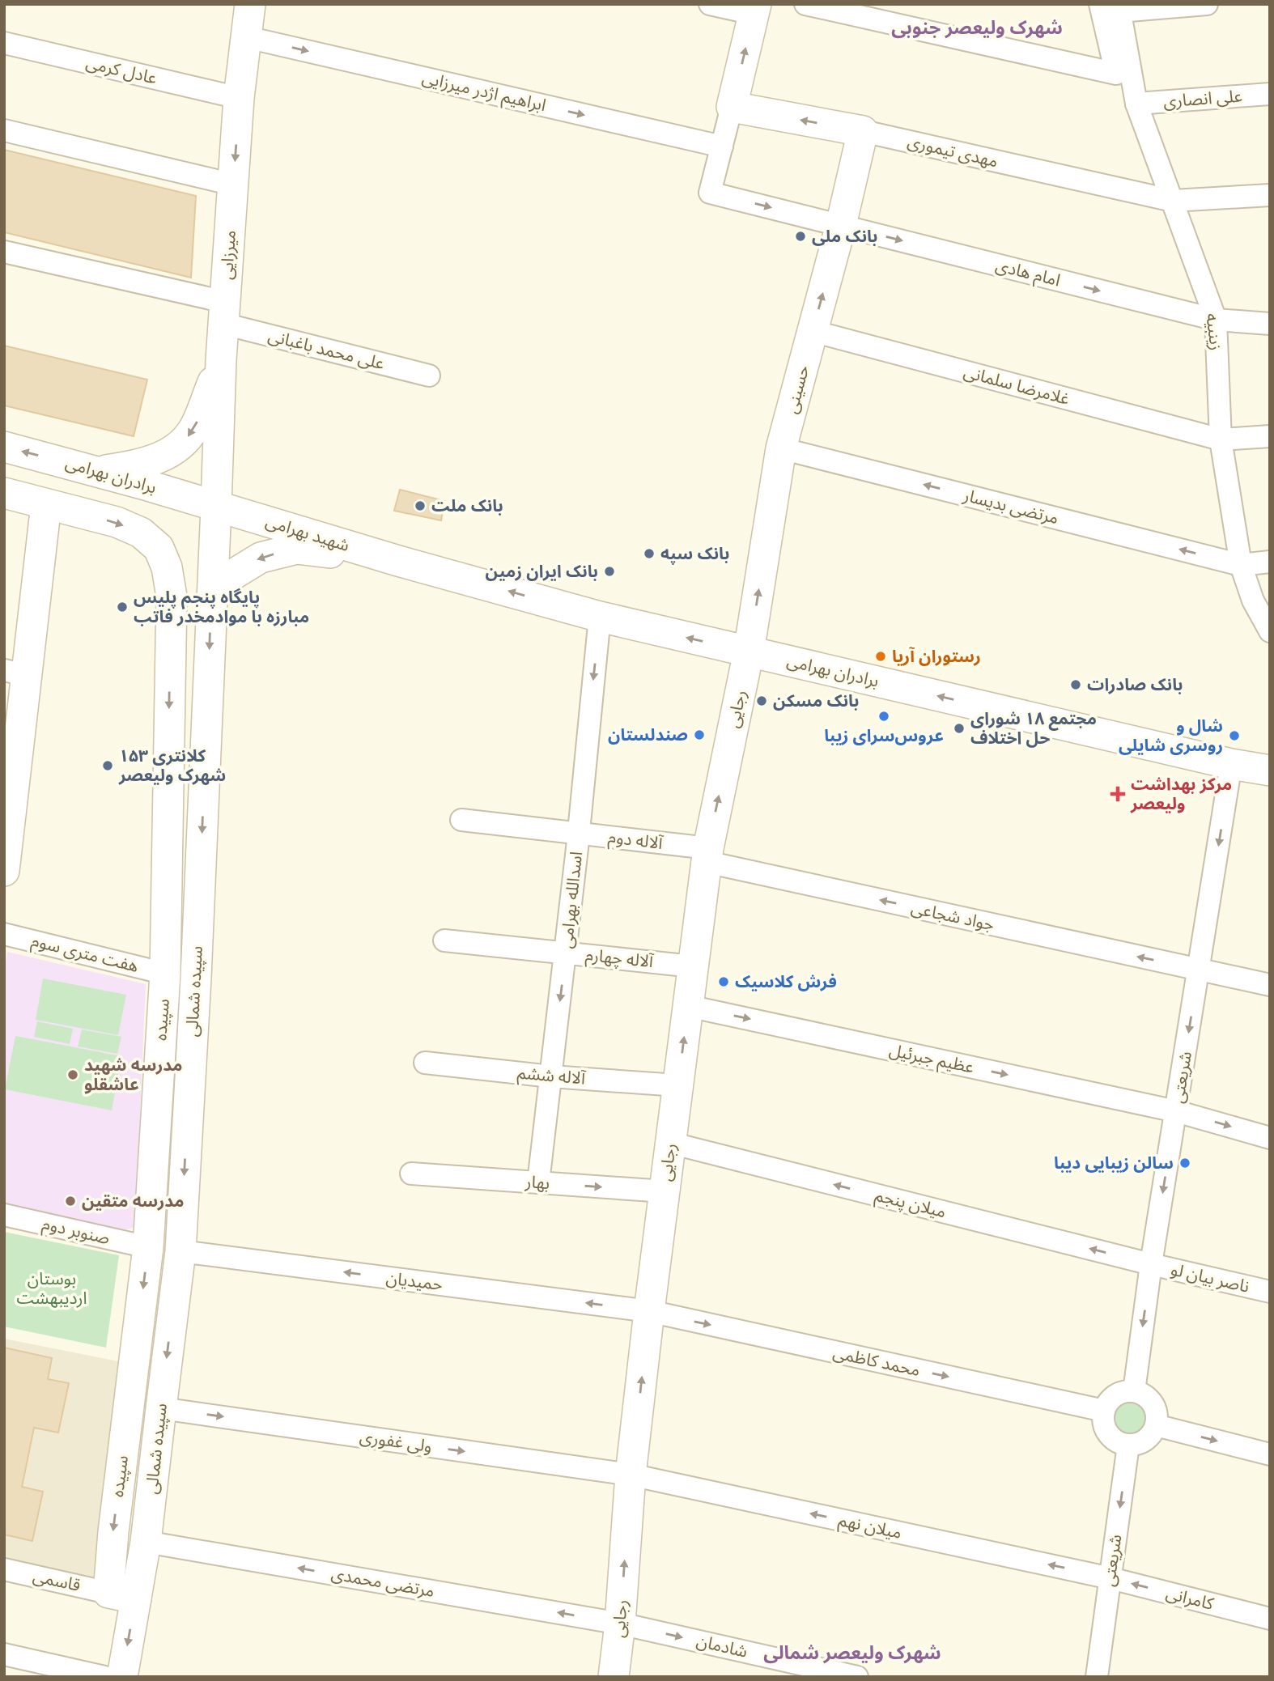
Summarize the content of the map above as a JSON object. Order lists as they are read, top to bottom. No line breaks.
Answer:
{"streets":{"main road":["مهدی تیموری","میرزایی","حسینی","برادران بهرامی","شهید بهرامی","رجایی","سپیده شمالی","سپیده"],"street":["عادل کرمی","ابراهیم اژدر میرزایی","علی انصاری","امام هادی","زینبیه","علی محمد باغبانی","غلامرضا سلمانی","مرتضی بدیسار","آلاله دوم","اسدالله بهرامی","جواد شجاعی","هفت متری سوم","آلاله چهارم","عظیم جبرئیل","آلاله ششم","شریعتی","بهار","میلان پنجم","صنوبر دوم","ناصر بیان لو","حمیدیان","محمد کاظمی","ولی غفوری","میلان نهم","قاسمی","مرتضی محمدی","کامرانی","شادمان"]},"crossings":[["عادل کرمی","میرزایی"],["ابراهیم اژدر میرزایی","میرزایی"],["علی انصاری","زینبیه"],["مهدی تیموری","زینبیه"],["مهدی تیموری","حسینی"],["میرزایی","علی محمد باغبانی"],["میرزایی","برادران بهرامی"],["میرزایی","شهید بهرامی"],["میرزایی","سپیده شمالی"],["امام هادی","زینبیه"],["امام هادی","حسینی"],["زینبیه","غلامرضا سلمانی"],["زینبیه","مرتضی بدیسار"],["غلامرضا سلمانی","حسینی"],["حسینی","برادران بهرامی"],["حسینی","مرتضی بدیسار"],["حسینی","رجایی"],["برادران بهرامی","شهید بهرامی"],["برادران بهرامی","رجایی"],["برادران بهرامی","اسدالله بهرامی"],["برادران بهرامی","سپیده شمالی"],["برادران بهرامی","شریعتی"],["شهید بهرامی","سپیده شمالی"],["رجایی","آلاله دوم"],["رجایی","جواد شجاعی"],["رجایی","آلاله چهارم"],["رجایی","عظیم جبرئیل"],["رجایی","آلاله ششم"],["رجایی","بهار"],["رجایی","میلان پنجم"],["رجایی","حمیدیان"],["رجایی","محمد کاظمی"],["رجایی","ولی غفوری"],["رجایی","میلان نهم"],["رجایی","مرتضی محمدی"],["رجایی","شادمان"],["آلاله دوم","اسدالله بهرامی"],["آلاله دوم","جواد شجاعی"],["اسدالله بهرامی","آلاله چهارم"],["اسدالله بهرامی","آلاله ششم"],["اسدالله بهرامی","بهار"],["جواد شجاعی","شریعتی"],["هفت متری سوم","سپیده"],["سپیده شمالی","سپیده"],["سپیده شمالی","حمیدیان"],["سپیده شمالی","ولی غفوری"],["سپیده شمالی","قاسمی"],["سپیده شمالی","مرتضی محمدی"],["سپیده","صنوبر دوم"],["سپیده","قاسمی"],["عظیم جبرئیل","شریعتی"],["شریعتی","میلان پنجم"],["شریعتی","ناصر بیان لو"],["شریعتی","محمد کاظمی"],["شریعتی","میلان نهم"],["شریعتی","کامرانی"],["میلان پنجم","ناصر بیان لو"],["حمیدیان","محمد کاظمی"],["ولی غفوری","میلان نهم"],["میلان نهم","کامرانی"],["مرتضی محمدی","شادمان"]],"one_way":["ابراهیم اژدر میرزایی","امام هادی","حسینی","برادران بهرامی","مرتضی بدیسار","رجایی","اسدالله بهرامی","جواد شجاعی","عظیم جبرئیل","شریعتی","بهار","میلان پنجم","حمیدیان","محمد کاظمی","ولی غفوری","میلان نهم","مرتضی محمدی","شادمان"],"districts":["شهرک ولیعصر جنوبی","شهرک ولیعصر شمالی"],"parks":["بوستان اردیبهشت"],"places":{"other":["بانک ملی","بانک ملت","بانک سپه","بانک ایران زمین","پایگاه پنجم پلیس مبارزه با موادمخدر فاتب","رستوران آریا","بانک صادرات","بانک مسکن","عروس‌سرای زیبا","مجتمع ۱۸ شورای حل اختلاف","صندلستان","شال و روسری شایلی","کلانتری ۱۵۳ شهرک ولیعصر","فرش کلاسیک","مدرسه شهید عاشقلو","سالن زیبایی دیبا","مدرسه متقین"],"health":["مرکز بهداشت ولیعصر"]}}
